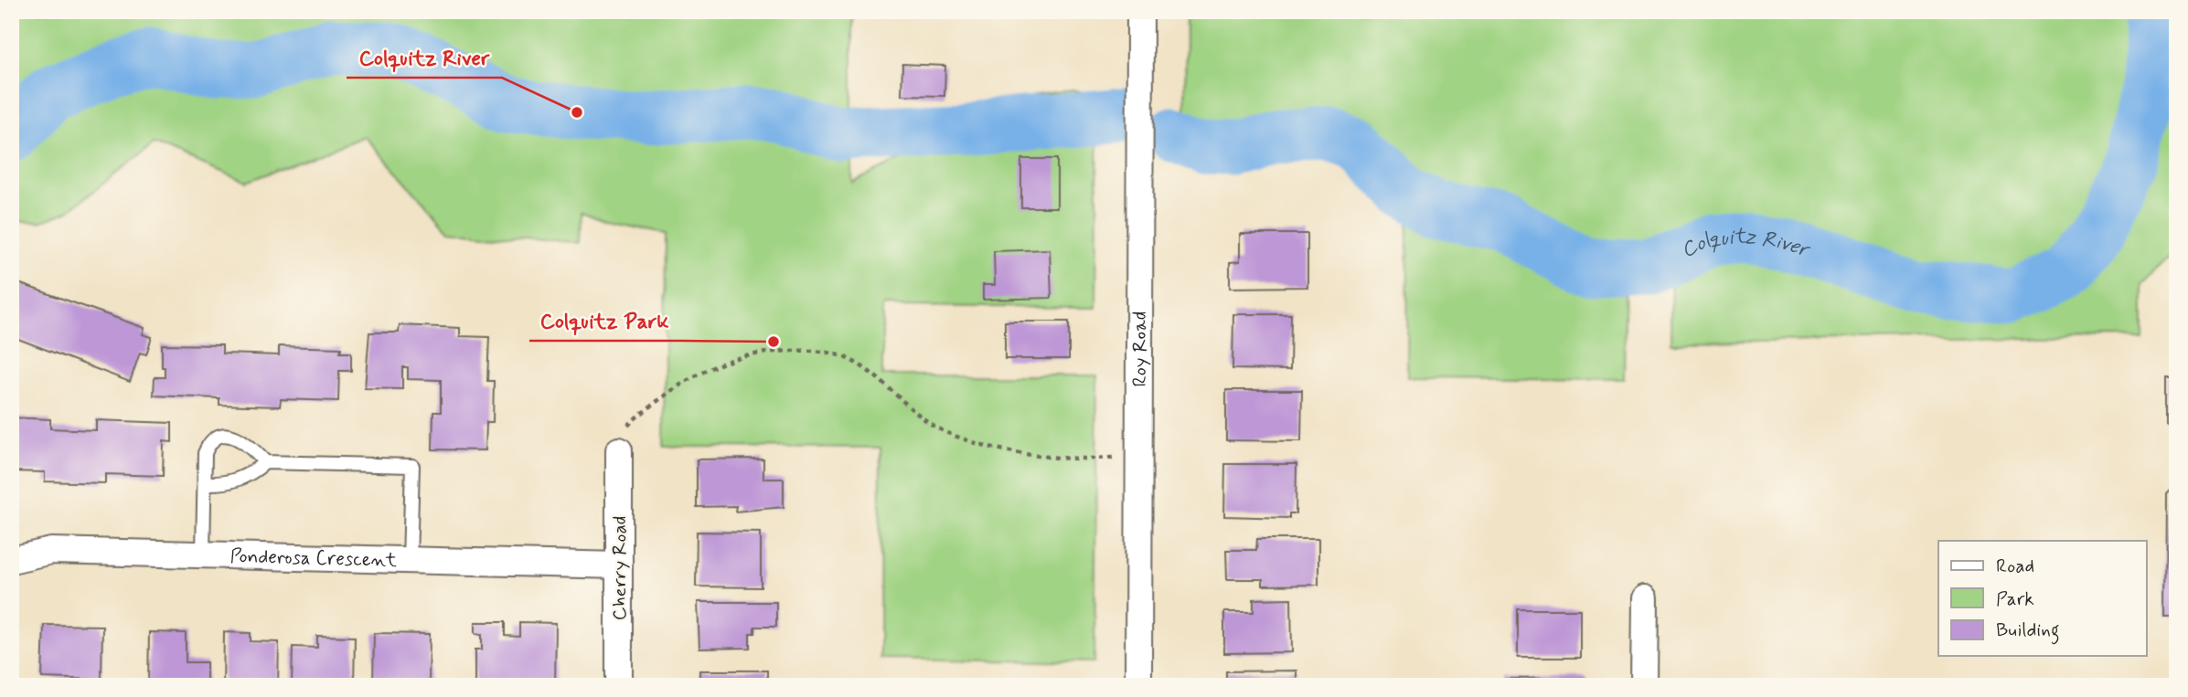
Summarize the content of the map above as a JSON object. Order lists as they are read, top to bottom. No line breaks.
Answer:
{"streets":{"street":["Roy Road","Ponderosa Crescent","Cherry Road"]},"crossings":[["Ponderosa Crescent","Cherry Road"]],"water":["Colquitz River"],"places":["Colquitz River","Colquitz Park"],"legend":["Road","Park","Building"]}
